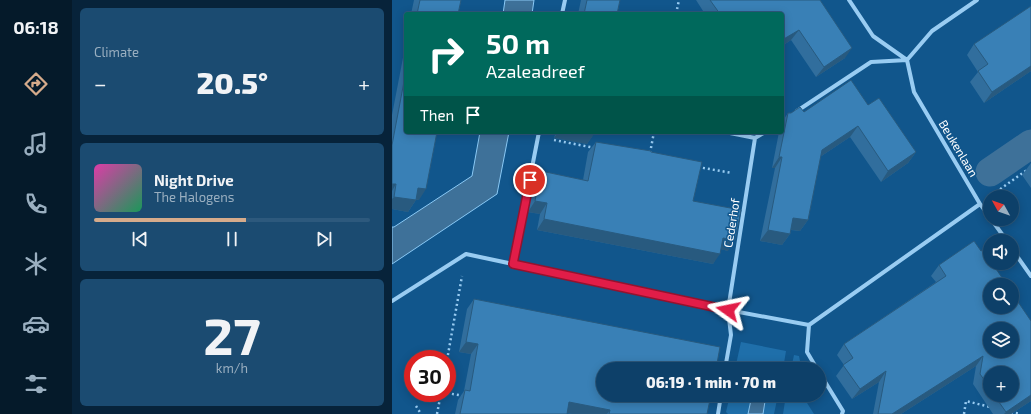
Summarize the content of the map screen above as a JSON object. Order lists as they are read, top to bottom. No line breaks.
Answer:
{"streets":{"street":["Beukenlaan","Cederhof"]},"north":"top left","page":{"tabs":"06:18","tile":["Climate",["27","km/h"]],"turn":["50 m","Azaleadreef"],"heat":["−","20.5°","+"],"then":"Then","song":["Night Drive","The Halogens"],"map_buttons":"+","limit":"30","trip":"06:19 · 1 min · 70 m"}}
